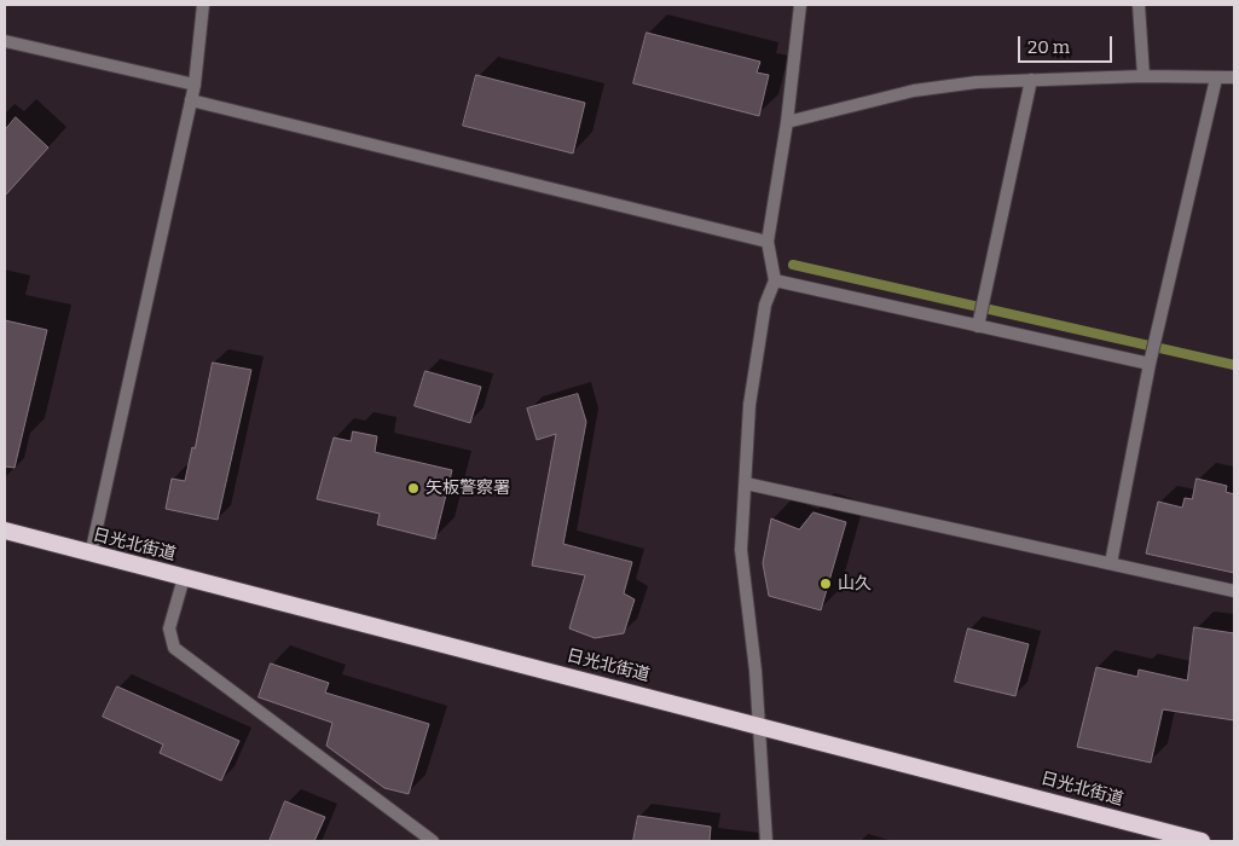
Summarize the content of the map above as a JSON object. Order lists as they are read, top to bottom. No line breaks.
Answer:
{"streets":{"highway":["日光北街道"]},"places":["矢板警察署","山久"],"scale_bar":"20 m"}
